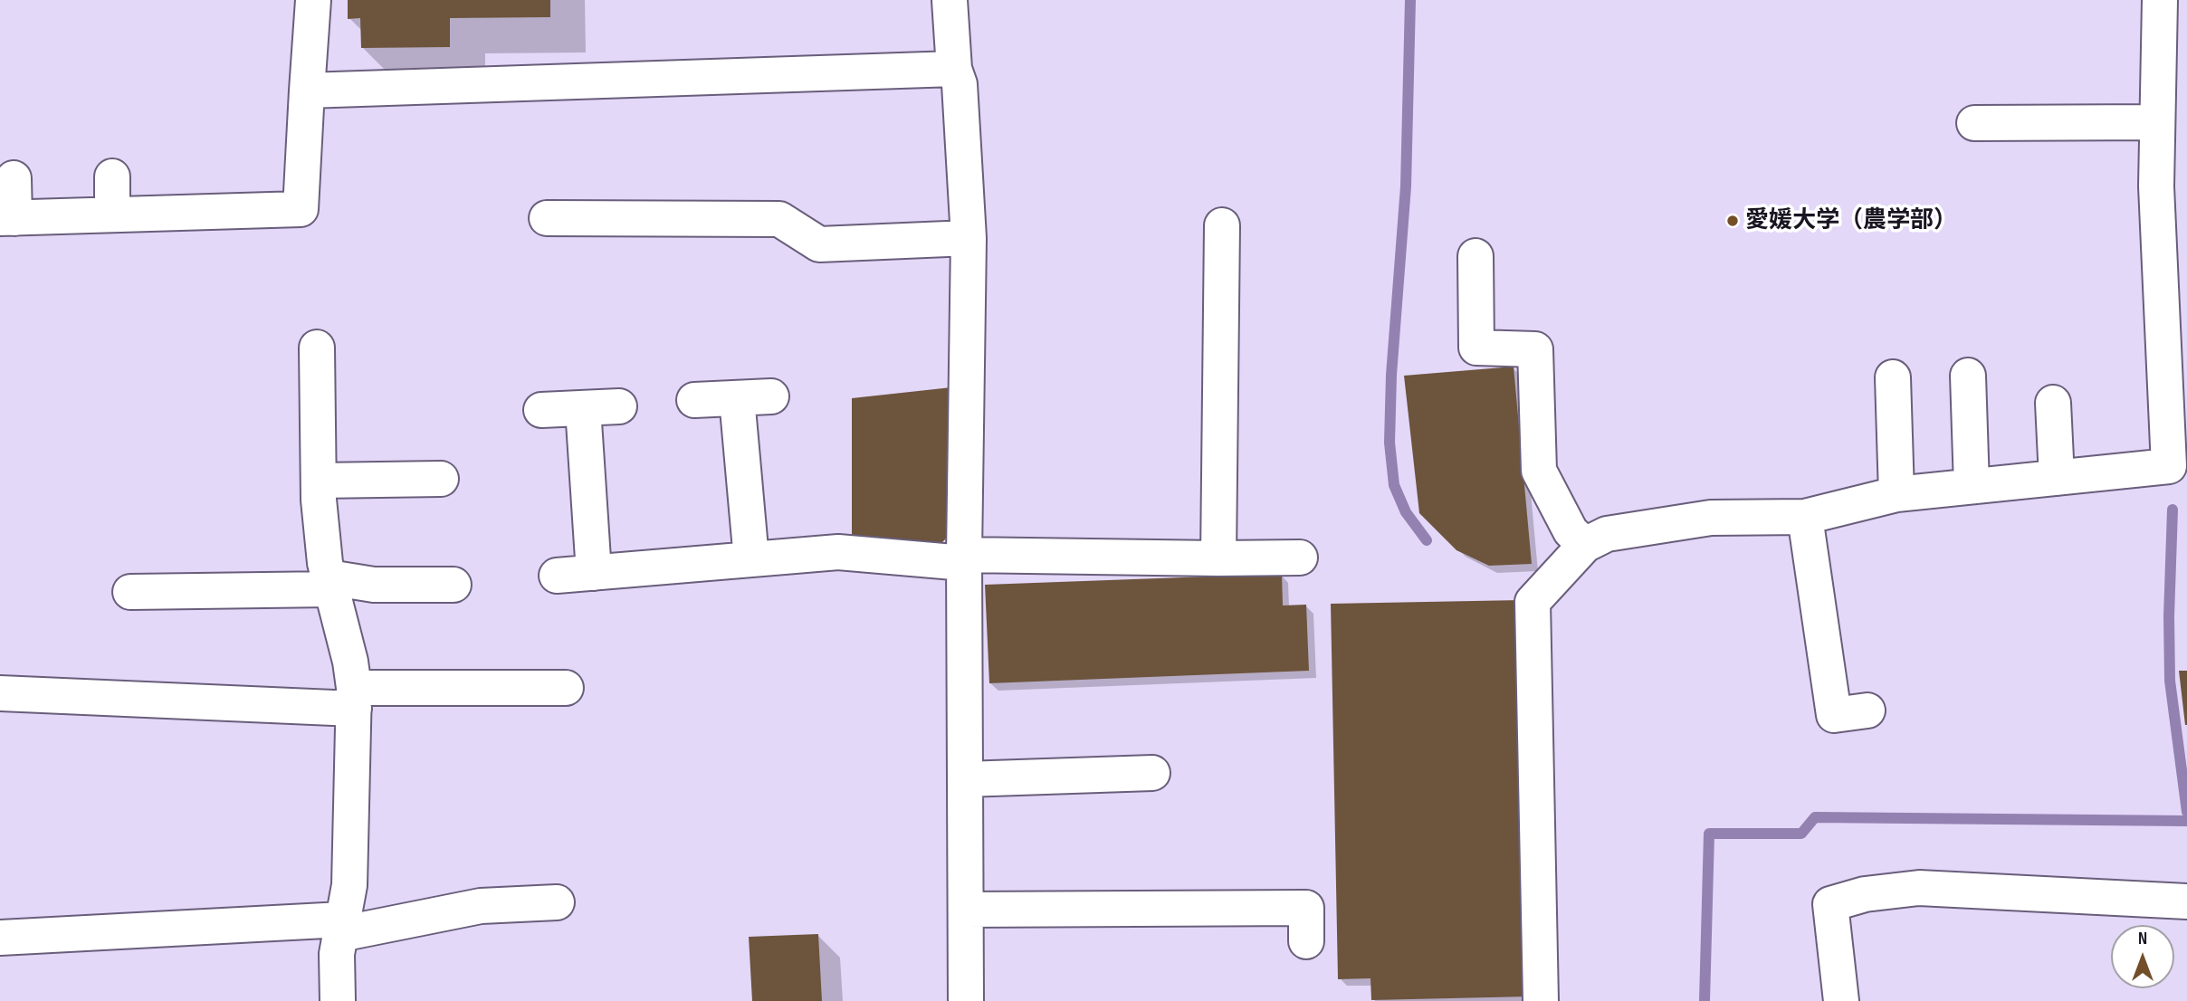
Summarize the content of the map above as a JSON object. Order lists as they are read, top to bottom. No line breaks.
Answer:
{"places":["愛媛大学（農学部）"],"north":"top"}
